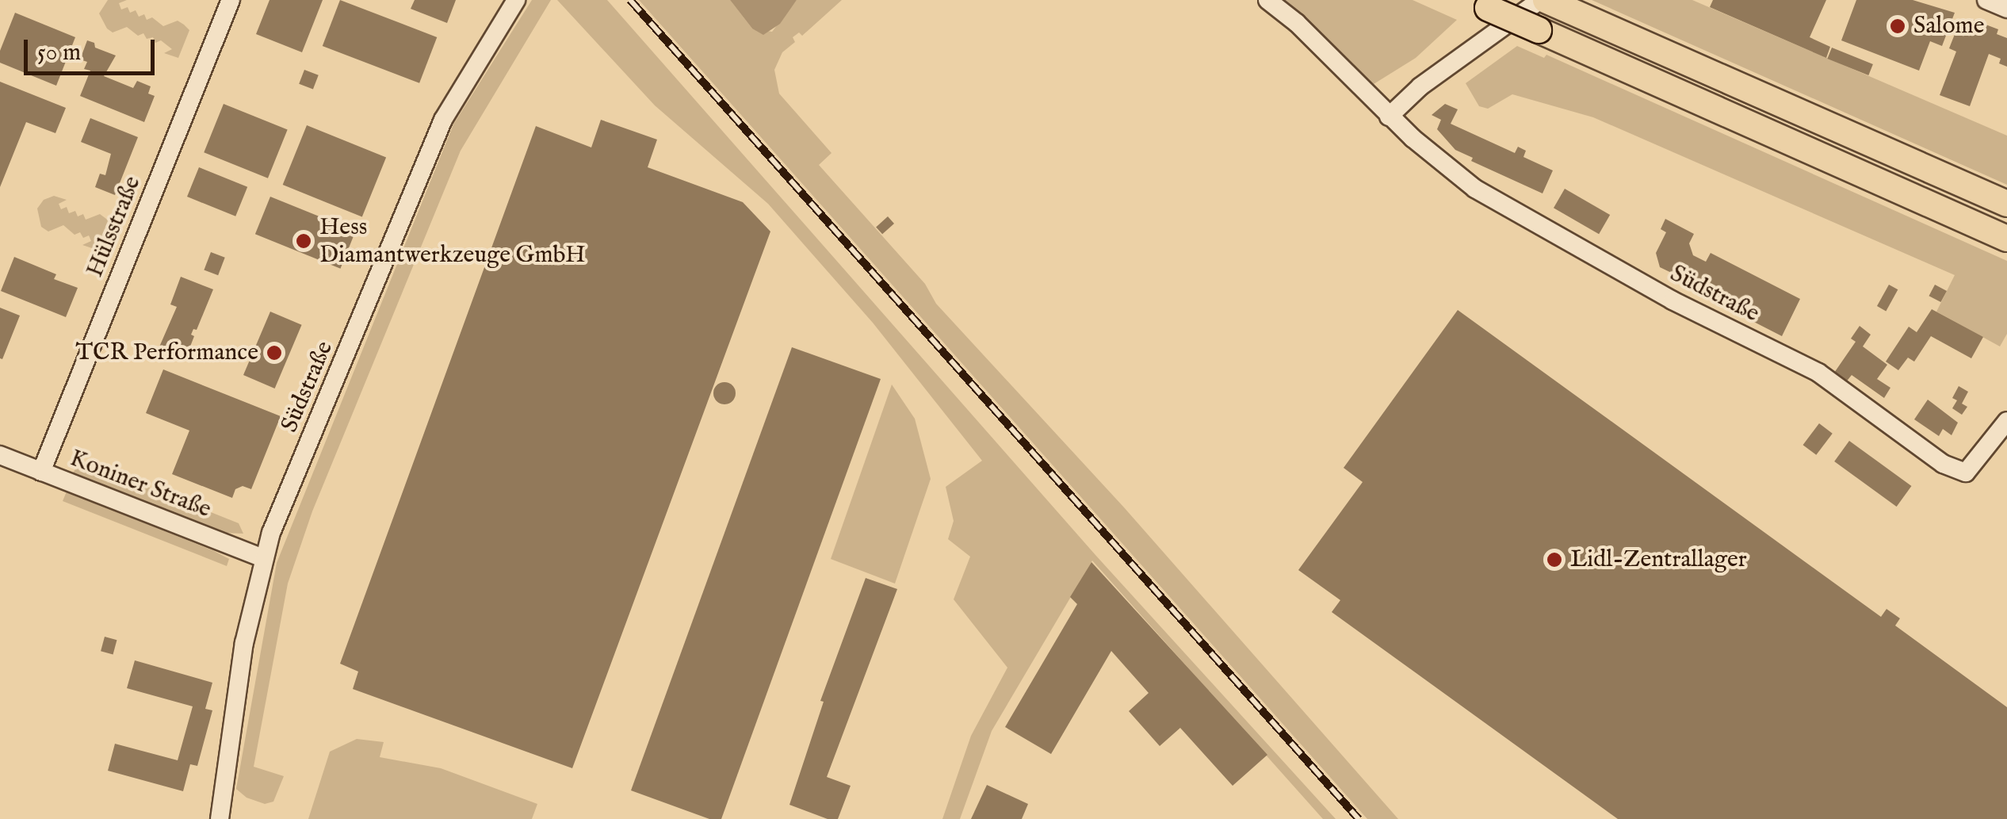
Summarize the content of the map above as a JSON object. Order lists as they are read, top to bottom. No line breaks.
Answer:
{"streets":{"street":["Hülsstraße","Südstraße","Koniner Straße"]},"crossings":[["Hülsstraße","Koniner Straße"],["Südstraße","Koniner Straße"]],"places":["Salome","Hess Diamantwerkzeuge GmbH","TCR Performance","Lidl-Zentrallager"],"scale_bar":"50 m"}
